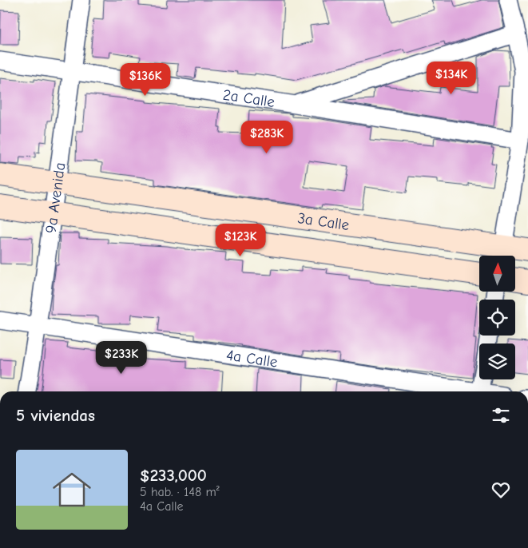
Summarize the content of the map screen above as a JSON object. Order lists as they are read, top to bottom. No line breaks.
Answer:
{"streets":{"street":["2a Calle","9a Avenida","3a Calle","4a Calle"]},"crossings":[["2a Calle","9a Avenida"],["9a Avenida","3a Calle"],["9a Avenida","4a Calle"]],"north":"top","page":{"price":["$134K","$136K","$283K","$123K","$233K"],"heading":"5 viviendas","list":[{"name":"$233,000","note":"5 hab. · 148 m² · 4a Calle"}]}}
